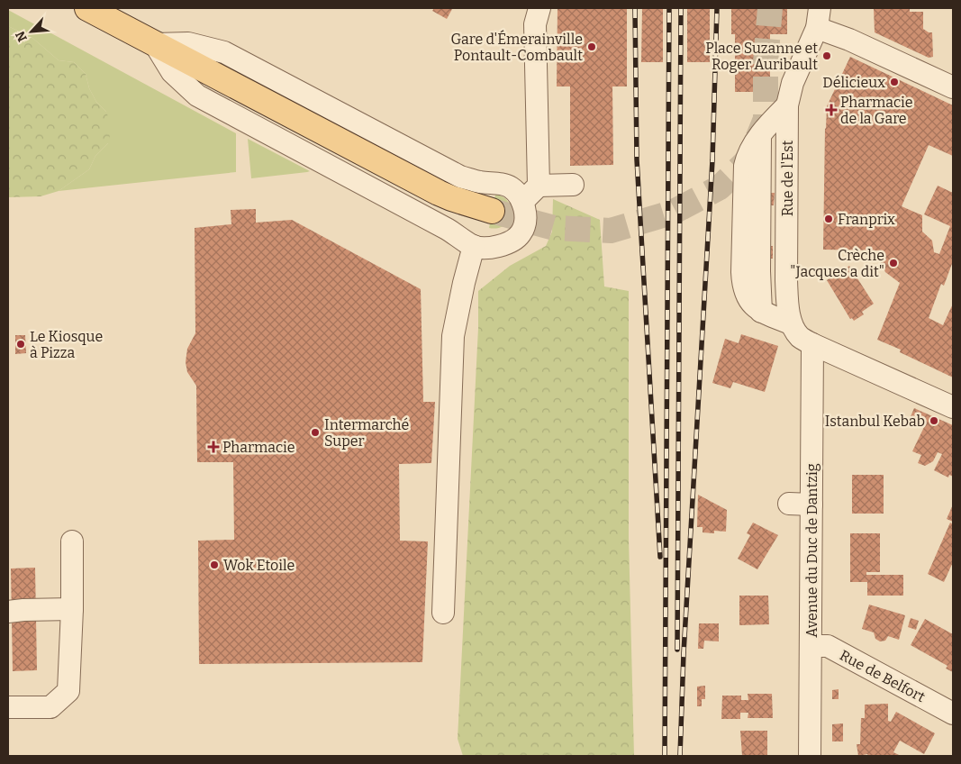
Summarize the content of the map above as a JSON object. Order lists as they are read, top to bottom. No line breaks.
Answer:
{"streets":{"street":["Rue de l'Est","Avenue du Duc de Dantzig","Rue de Belfort"]},"crossings":[["Rue de l'Est","Avenue du Duc de Dantzig"],["Avenue du Duc de Dantzig","Rue de Belfort"]],"places":{"other":["Gare d'Émerainville Pontault-Combault","Place Suzanne et Roger Auribault","Délicieux","Franprix","Crèche \"Jacques a dit\"","Le Kiosque à Pizza","Istanbul Kebab","Intermarché Super","Wok Etoile"],"health":["Pharmacie de la Gare","Pharmacie"]},"north":"bottom left"}
